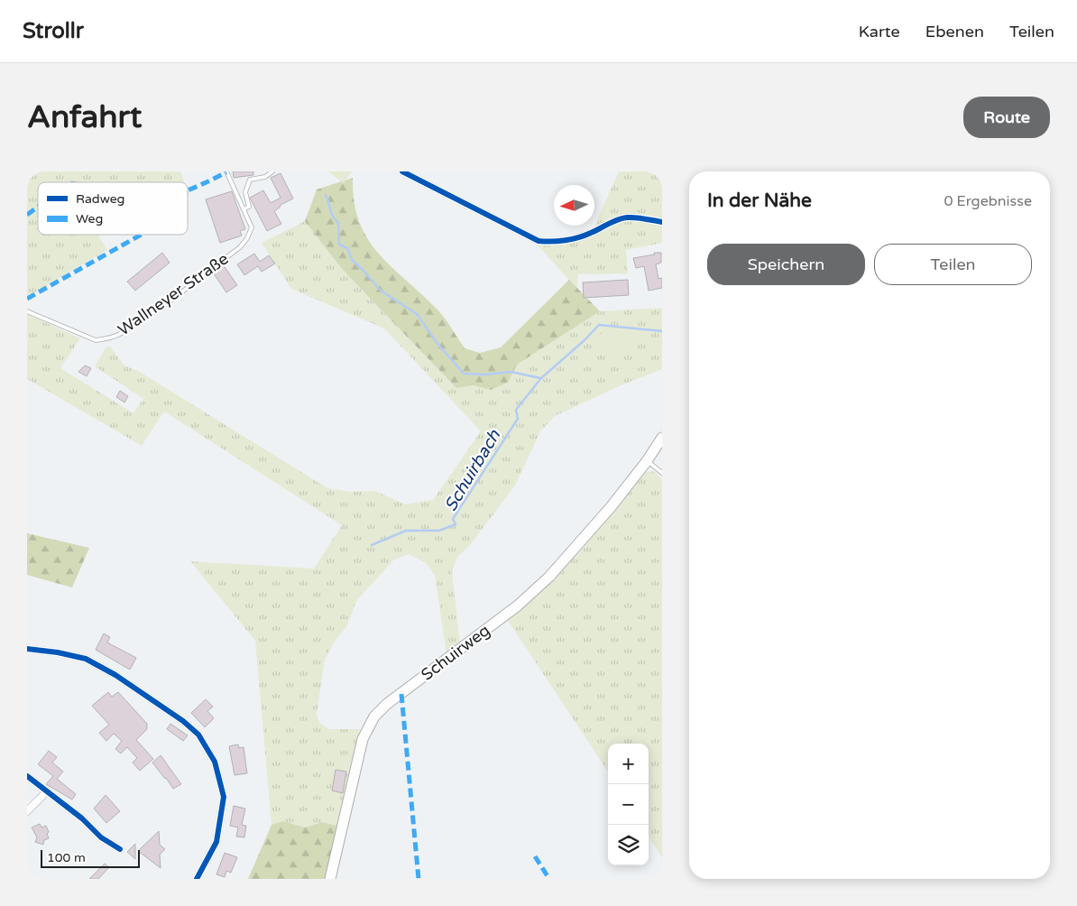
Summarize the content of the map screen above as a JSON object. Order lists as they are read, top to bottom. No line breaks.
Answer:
{"streets":{"main road":["Schuirweg"],"lane":["Wallneyer Straße"]},"water":["Schuirbach"],"legend":["Radweg","Weg"],"scale_bar":"100 m","north":"left","page":{"header":"Strollr","nav":["Karte","Ebenen","Teilen"],"buttons":["Route",["Speichern","Teilen"]],"title":"Anfahrt","heading":["In der Nähe","0 Ergebnisse"],"map_buttons":["+","−"],"scale":"100 m"}}
